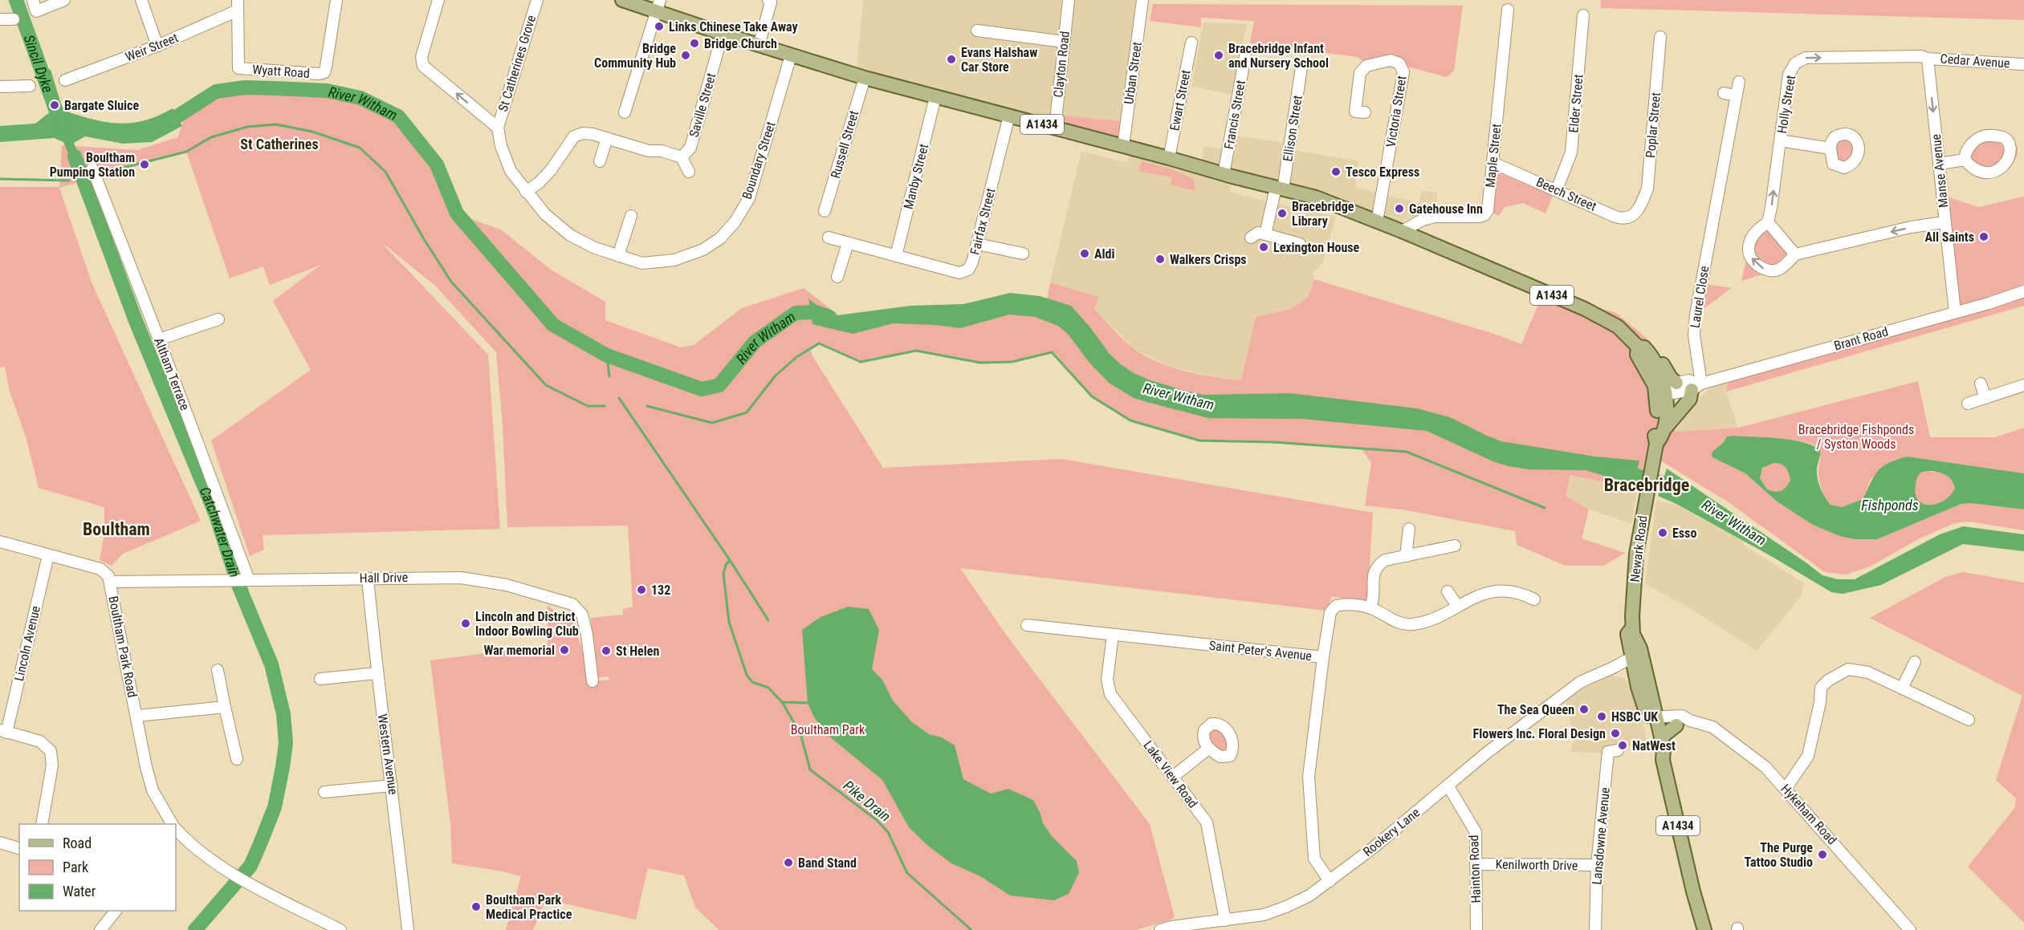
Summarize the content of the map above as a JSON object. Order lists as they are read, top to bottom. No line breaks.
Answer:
{"streets":{"main road":["A1434","Newark Road"],"street":["Weir Street","Cedar Avenue","St Catherines Grove","Clayton Road","Wyatt Road","Urban Street","Ewart Street","Elder Street","Holly Street","Saville Street","Victoria Street","Francis Street","Poplar Street","Ellison Street","Russell Street","Maple Street","Boundary Street","Manse Avenue","Manby Street","Beech Street","Fairfax Street","Laurel Close","Brant Road","Altham Terrace","Hall Drive","Lincoln Avenue","Boultham Park Road","Saint Peter's Avenue","Western Avenue","Lake View Road","Hykeham Road","Rookery Lane","Lansdowne Avenue","Kenilworth Drive","Hainton Road"]},"crossings":[["Weir Street","Wyatt Road"],["Cedar Avenue","Holly Street"],["Cedar Avenue","Manse Avenue"],["St Catherines Grove","Boundary Street"],["Clayton Road","A1434"],["Urban Street","A1434"],["Ewart Street","A1434"],["Elder Street","Beech Street"],["Holly Street","Manse Avenue"],["Saville Street","A1434"],["Victoria Street","A1434"],["Francis Street","A1434"],["A1434","Ellison Street"],["A1434","Russell Street"],["A1434","Maple Street"],["A1434","Boundary Street"],["A1434","Manby Street"],["A1434","Fairfax Street"],["A1434","Newark Road"],["Poplar Street","Beech Street"],["Maple Street","Beech Street"],["Maple Street","Newark Road"],["Manse Avenue","Brant Road"],["Manby Street","Fairfax Street"],["Laurel Close","Brant Road"],["Altham Terrace","Hall Drive"],["Newark Road","Hykeham Road"],["Newark Road","Rookery Lane"],["Hall Drive","Boultham Park Road"],["Hall Drive","Western Avenue"],["Lincoln Avenue","Boultham Park Road"],["Saint Peter's Avenue","Lake View Road"],["Saint Peter's Avenue","Rookery Lane"],["Lake View Road","Rookery Lane"],["Rookery Lane","Hainton Road"],["Lansdowne Avenue","Kenilworth Drive"],["Kenilworth Drive","Hainton Road"]],"one_way":["Manse Avenue"],"districts":["St Catherines","Bracebridge","Boultham"],"water":["Sincil Dyke","River Witham","Fishponds","Catchwater Drain","Pike Drain"],"parks":["Bracebridge Fishponds / Syston Woods","Boultham Park"],"places":["Links Chinese Take Away","Bridge Church","Bridge Community Hub","Bracebridge Infant and Nursery School","Evans Halshaw Car Store","Bargate Sluice","Boultham Pumping Station","Tesco Express","Gatehouse Inn","Bracebridge Library","All Saints","Lexington House","Aldi","Walkers Crisps","Esso","132","Lincoln and District Indoor Bowling Club","War memorial","St Helen","The Sea Queen","HSBC UK","Flowers Inc. Floral Design","NatWest","The Purge Tattoo Studio","Band Stand","Boultham Park Medical Practice"],"legend":["Road","Park","Water"]}
